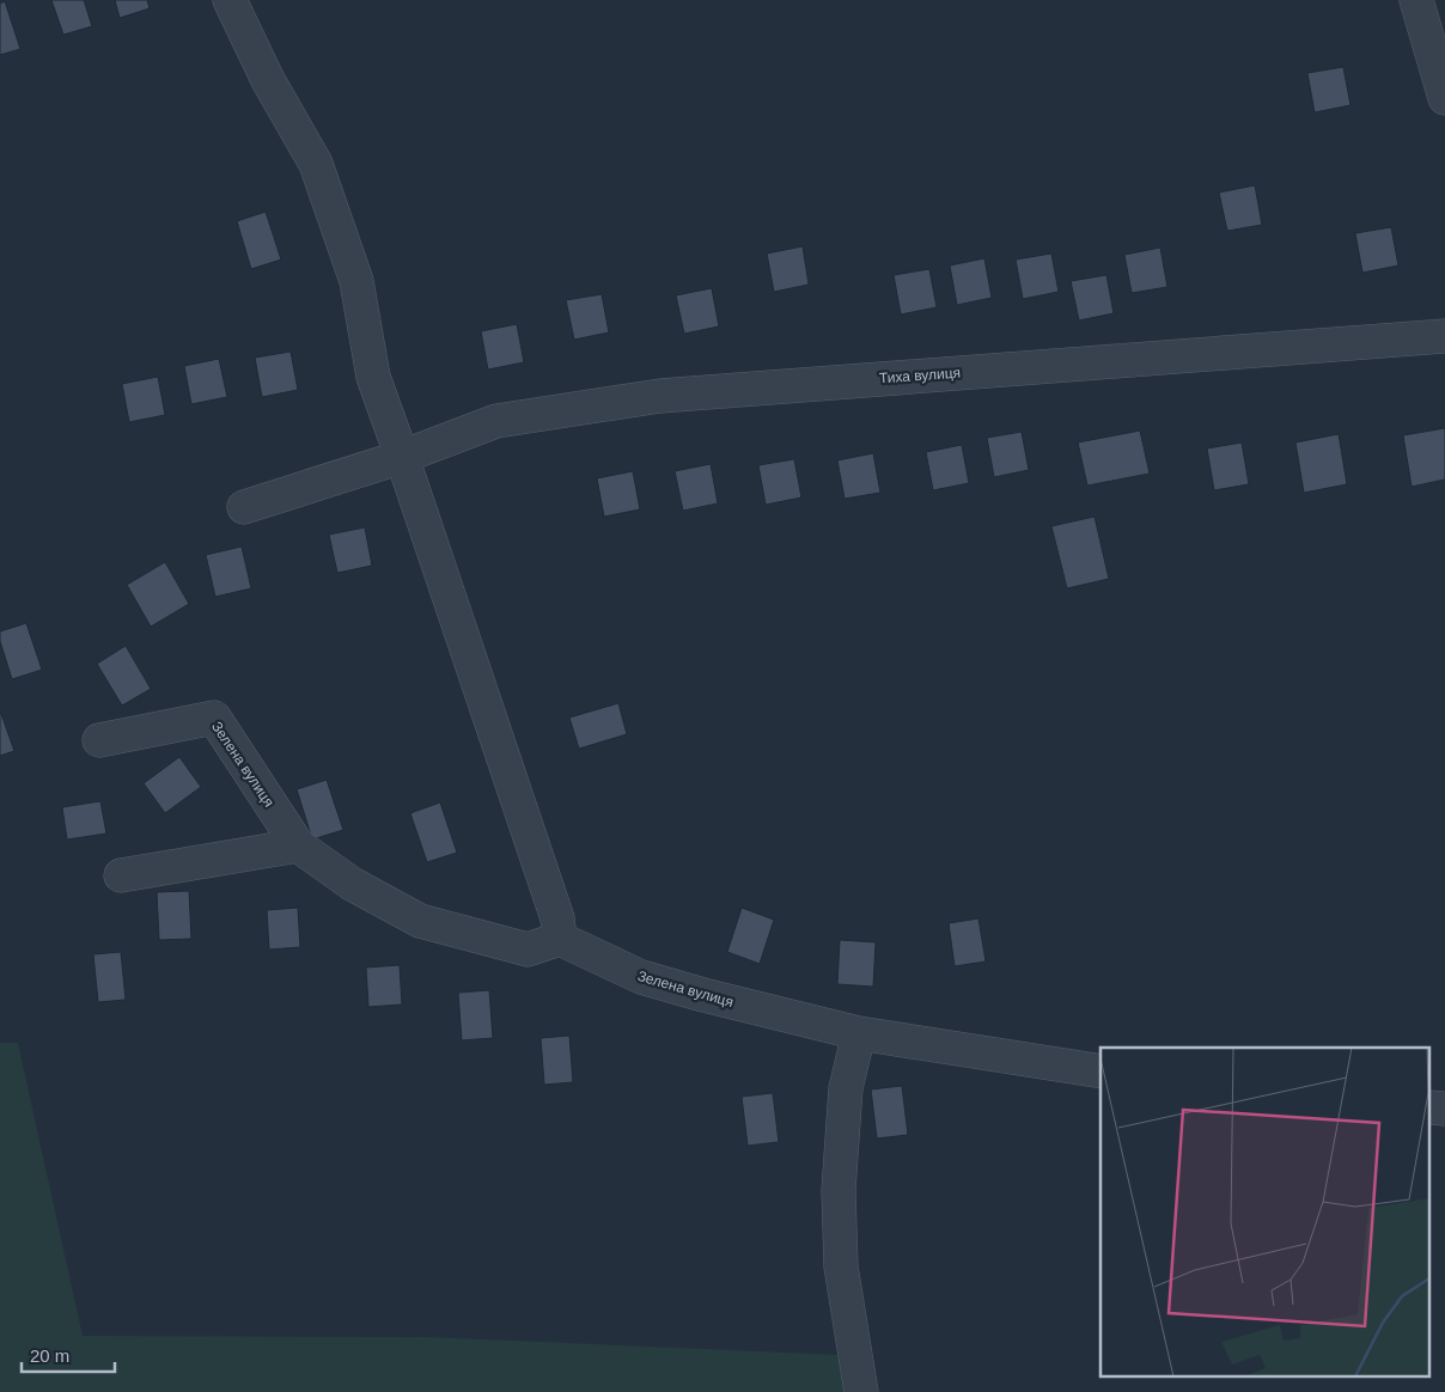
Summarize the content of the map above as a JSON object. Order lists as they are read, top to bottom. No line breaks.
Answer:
{"streets":{"street":["Тиха вулиця","Зелена вулиця"]},"scale_bar":"20 m"}
